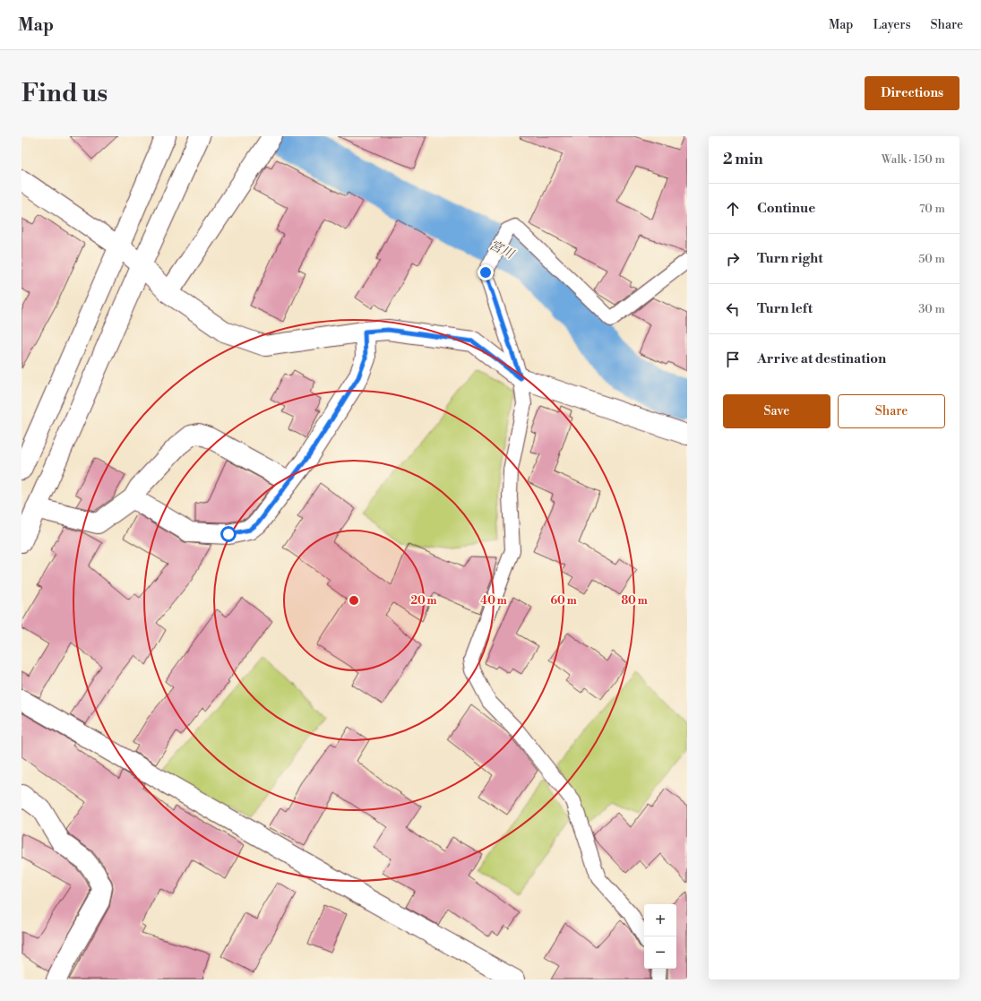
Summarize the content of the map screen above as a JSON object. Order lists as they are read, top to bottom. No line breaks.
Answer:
{"water":["宮川"],"page":{"header":"Map","nav":["Map","Layers","Share"],"buttons":["Directions",["Save","Share"]],"title":"Find us","heading":["2 min","Walk · 150 m"],"list":[["Continue","70 m"],["Turn right","50 m"],["Turn left","30 m"],"Arrive at destination"],"map_buttons":["+","−"]},"rings":["20 m","40 m","60 m","80 m"]}
